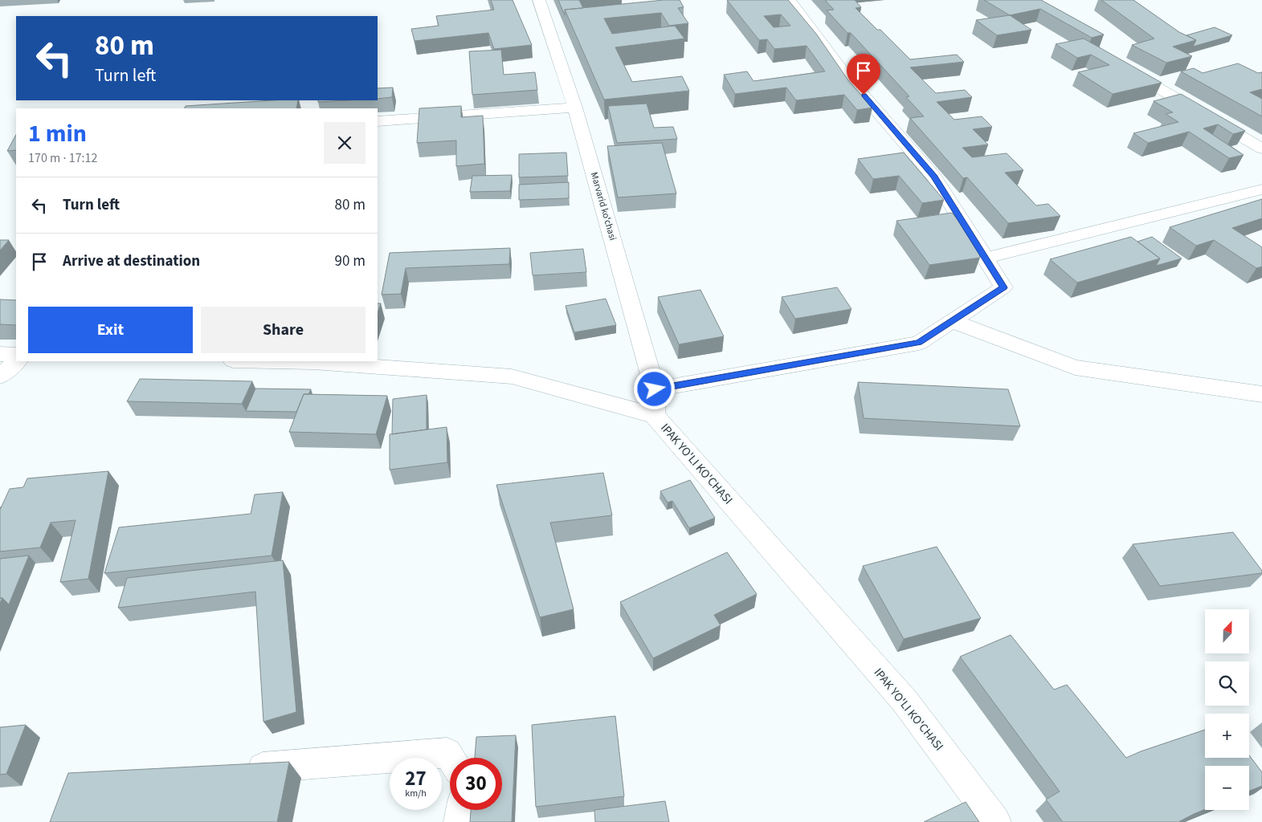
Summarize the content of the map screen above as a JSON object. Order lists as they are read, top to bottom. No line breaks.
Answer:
{"streets":{"street":["Marvarid koʻchasi","IPAK YO'LI KO'CHASI"]},"crossings":[["Marvarid koʻchasi","IPAK YO'LI KO'CHASI"]],"north":"top","page":{"turn":["80 m","Turn left"],"heading":["1 min","170 m · 17:12"],"list":[{"name":"Turn left","value":"80 m"},{"name":"Arrive at destination","value":"90 m"}],"buttons":["Exit","Share"],"map_buttons":["+","−"],"speed":"27 km/h","limit":"30"}}
